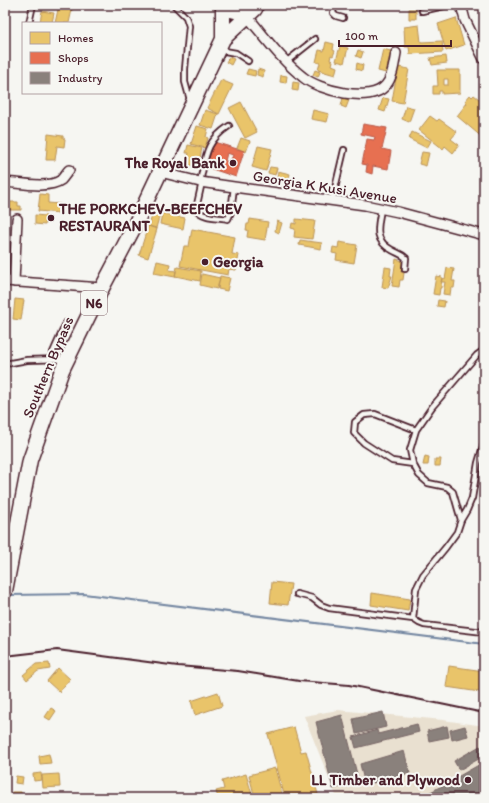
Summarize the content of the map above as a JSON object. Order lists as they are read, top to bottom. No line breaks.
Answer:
{"streets":{"highway":["N6","Southern Bypass"],"street":["Georgia K Kusi Avenue"]},"crossings":[["Georgia K Kusi Avenue","Southern Bypass"],["N6","Southern Bypass"]],"places":["The Royal Bank","THE PORKCHEV-BEEFCHEV RESTAURANT","Georgia","LL Timber and Plywood"],"legend":["Homes","Shops","Industry"],"scale_bar":"100 m"}
